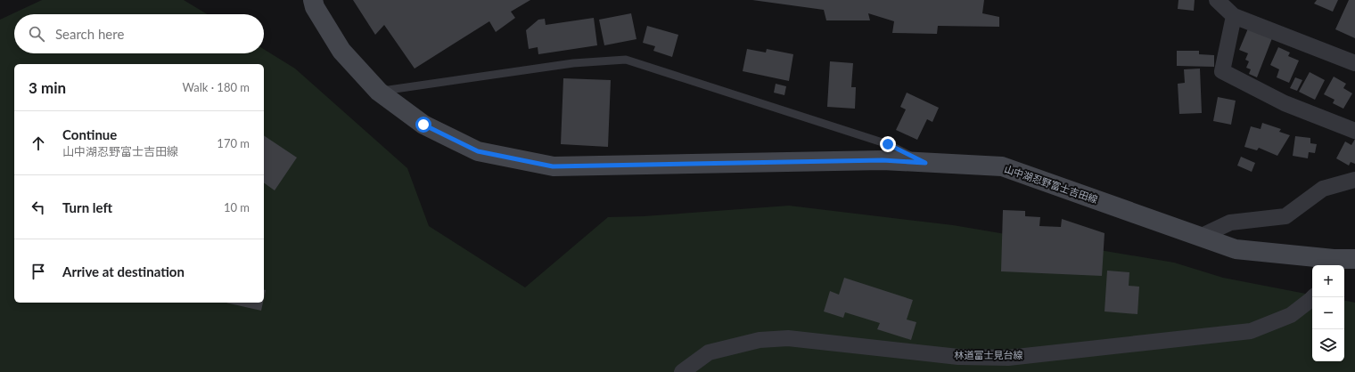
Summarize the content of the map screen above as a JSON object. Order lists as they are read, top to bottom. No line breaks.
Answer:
{"streets":{"main road":["山中湖忍野富士吉田線"],"street":["林道富士見台線"]},"page":{"search":"Search here","heading":["3 min","Walk · 180 m"],"list":[["Continue","山中湖忍野富士吉田線","170 m"],["Turn left","10 m"],"Arrive at destination"],"map_buttons":["+","−"]}}
